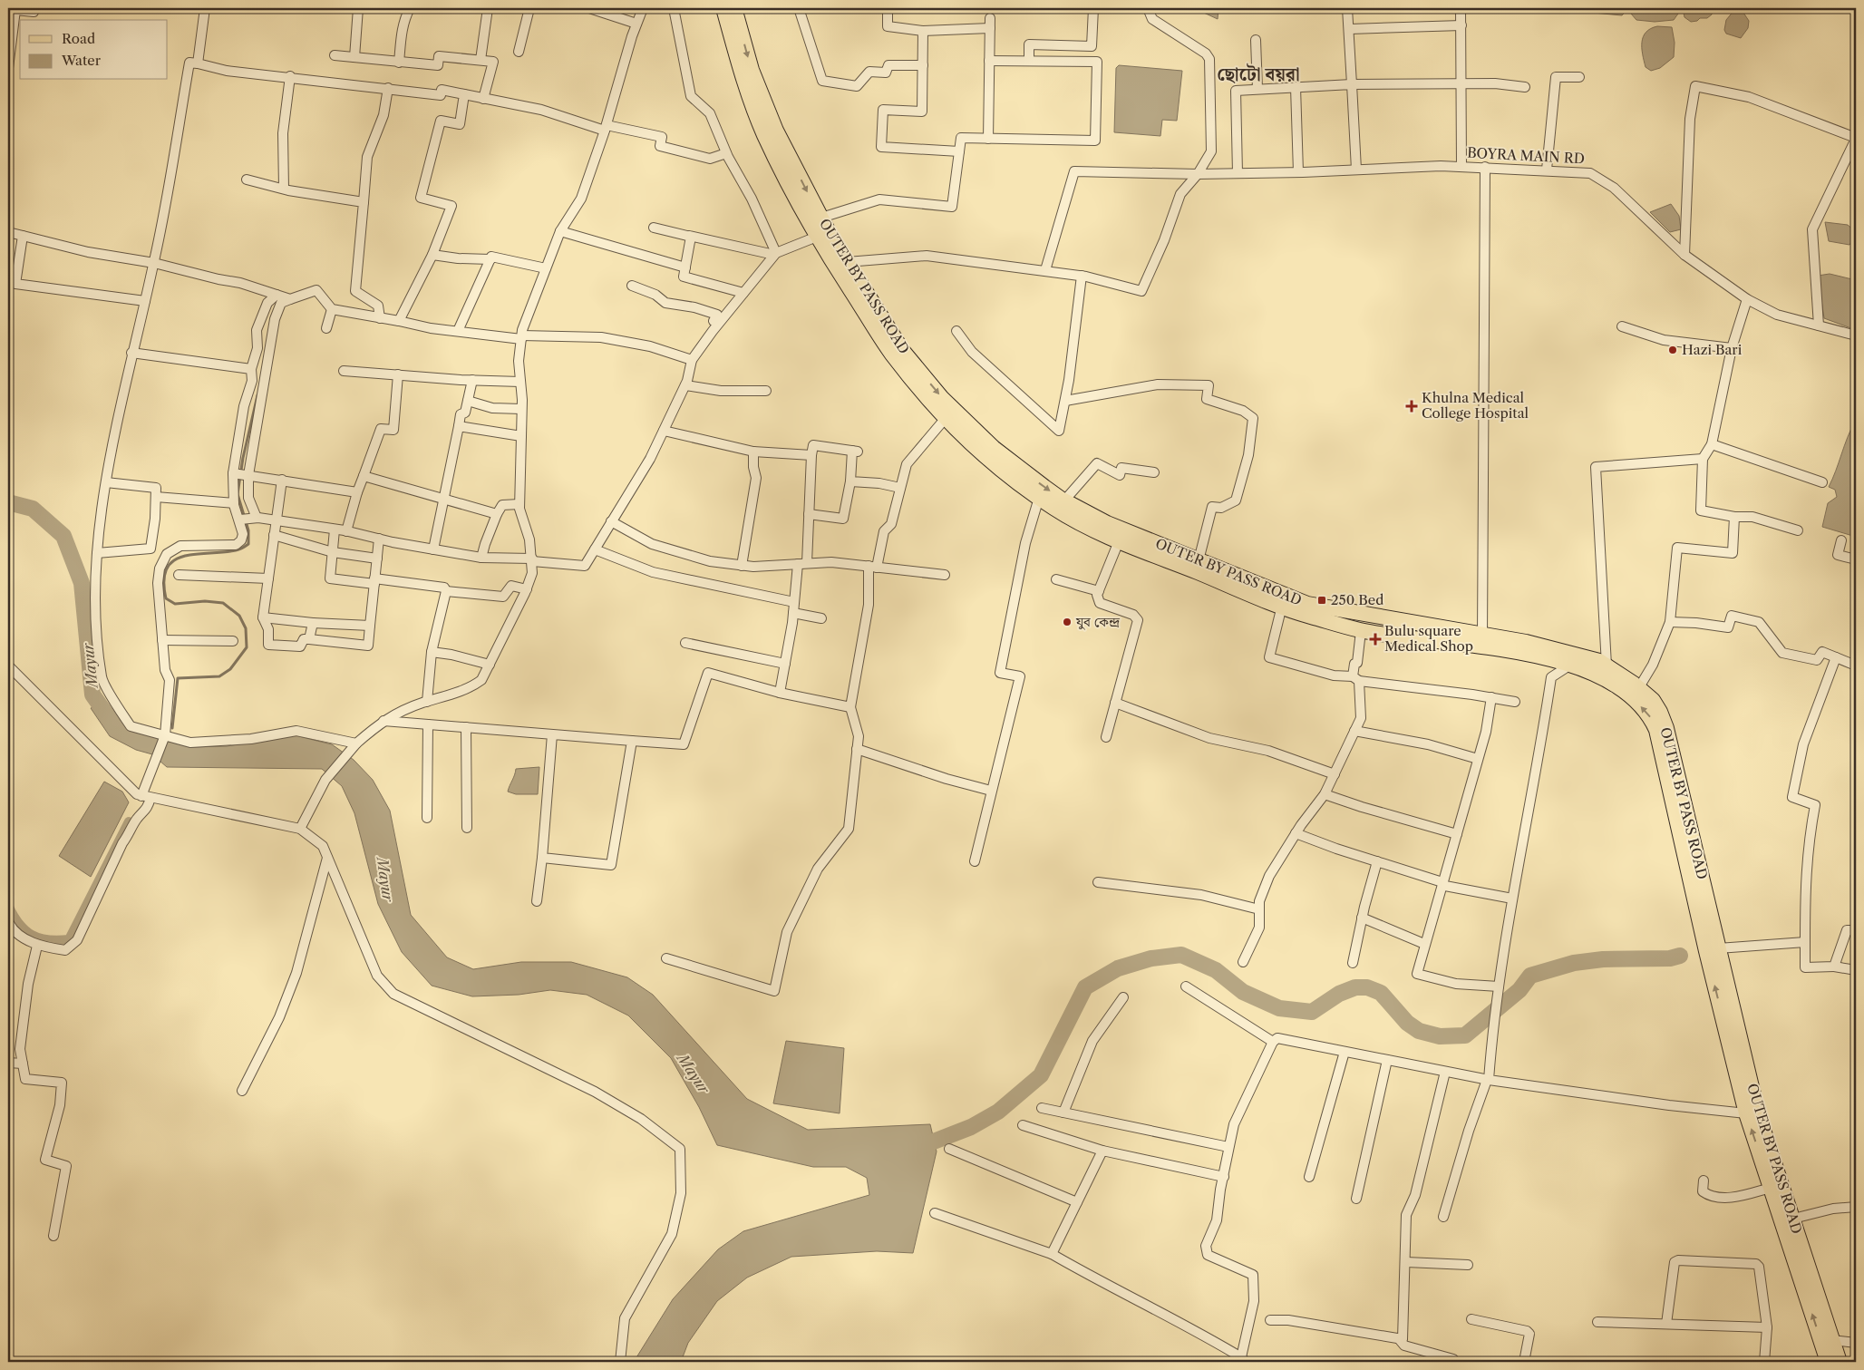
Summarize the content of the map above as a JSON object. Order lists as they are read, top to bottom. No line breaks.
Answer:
{"streets":{"main road":["OUTER BY PASS ROAD"],"street":["BOYRA MAIN RD"]},"districts":["ছোটো বয়রা"],"water":["Mayur"],"places":{"other":["Hazi Bari","যুব কেন্দ্র"],"health":["Khulna Medical College Hospital","Bulu square Medical Shop"],"transit":["250 Bed"]},"legend":["Road","Water"]}
